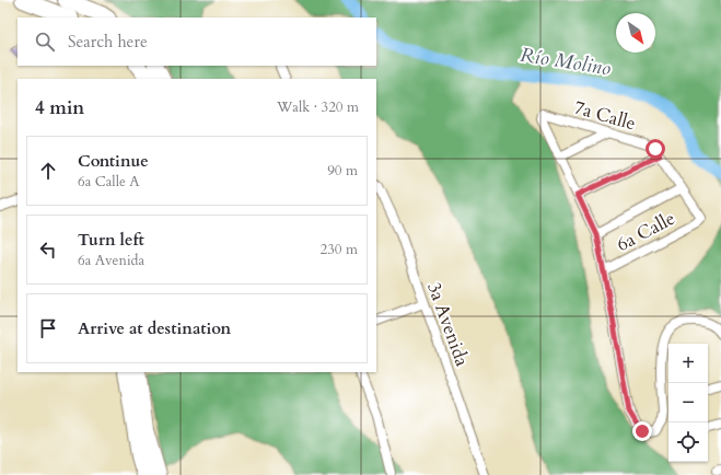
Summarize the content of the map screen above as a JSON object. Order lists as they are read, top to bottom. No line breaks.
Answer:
{"streets":{"street":["7a Calle","6a Calle","3a Avenida"]},"water":["Río Molino"],"north":"bottom right","page":{"search":"Search here","heading":["4 min","Walk · 320 m"],"list":[["Continue","6a Calle A","90 m"],["Turn left","6a Avenida","230 m"],"Arrive at destination"],"map_buttons":["+","−"]}}
